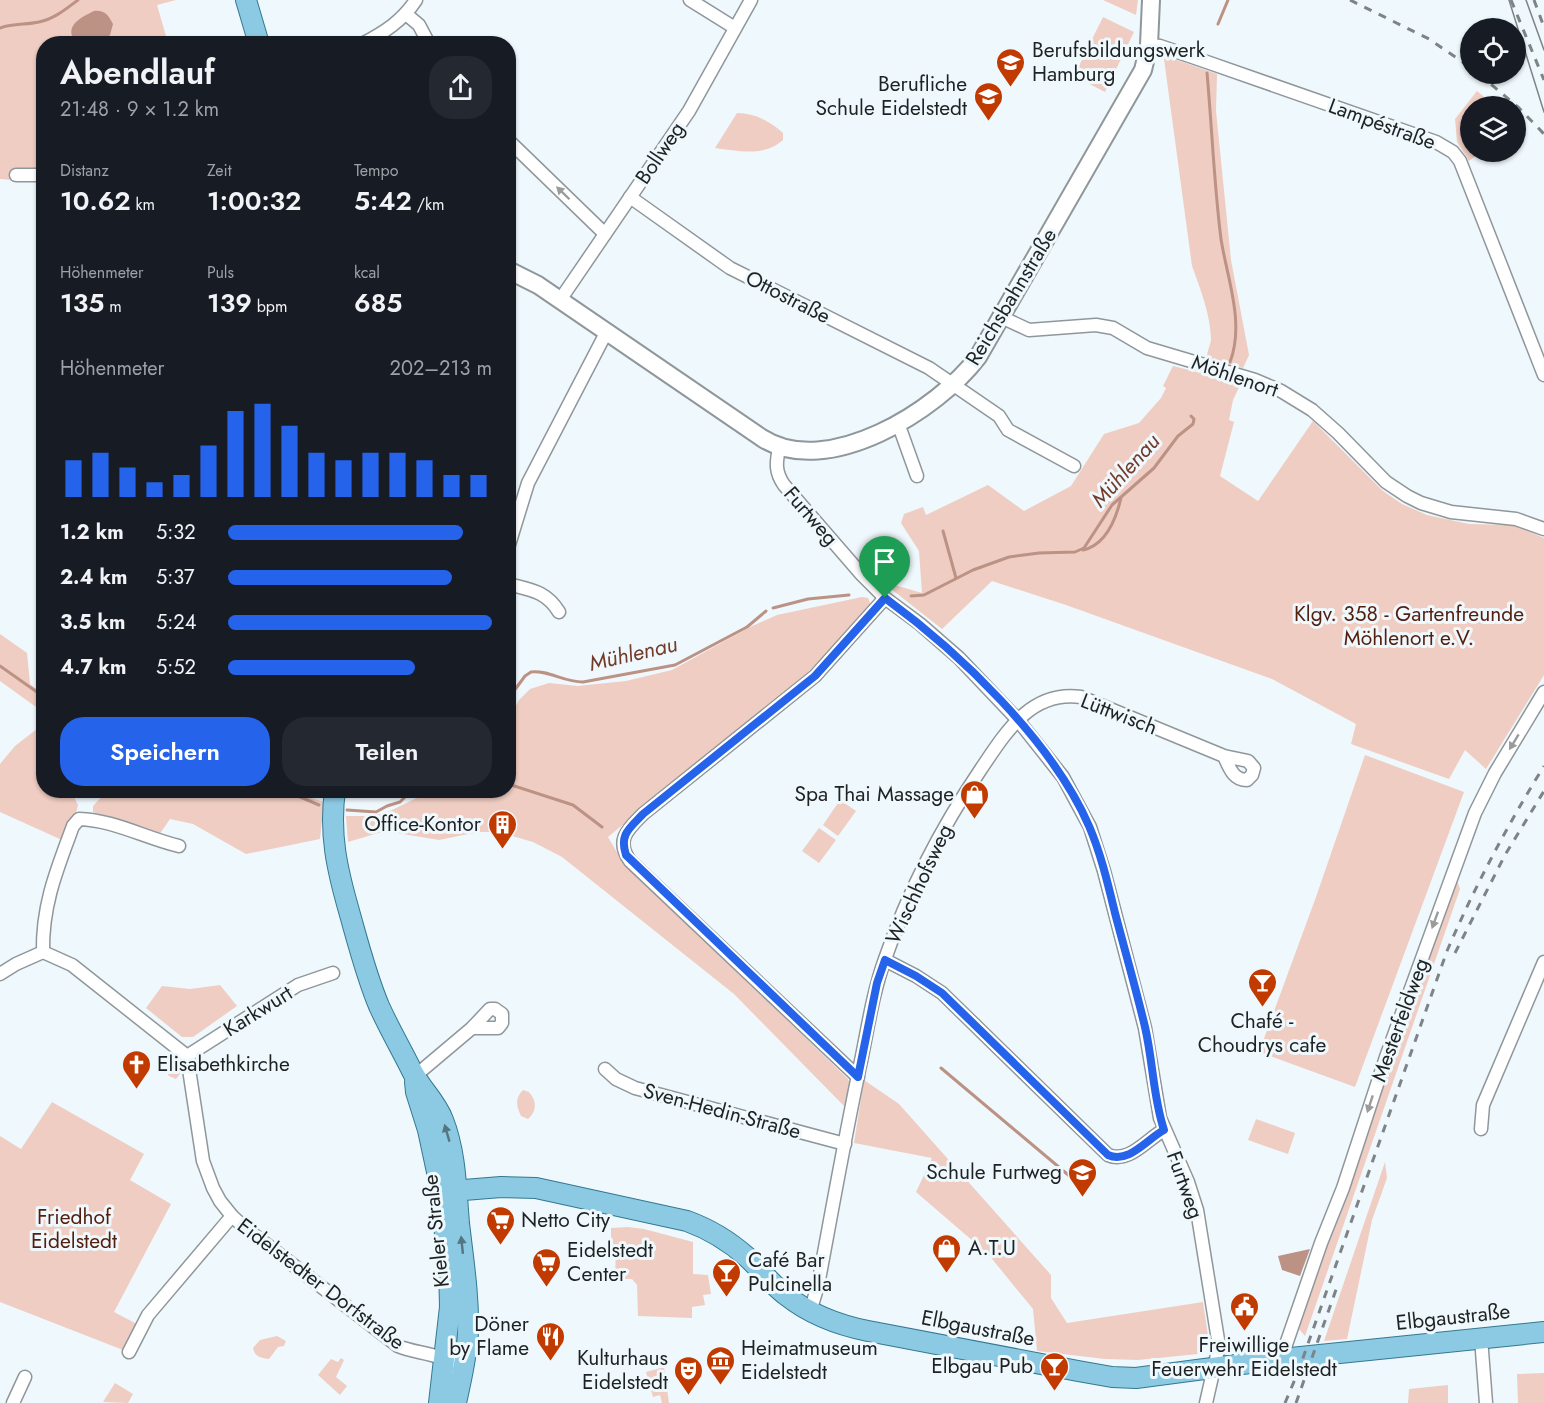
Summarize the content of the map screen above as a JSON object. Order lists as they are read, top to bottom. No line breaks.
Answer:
{"streets":{"main road":["Kieler Straße","Elbgaustraße"],"street":["Lampéstraße","Bollweg","Ottostraße","Reichsbahnstraße","Möhlenort","Furtweg","Lüttwisch","Wischhofsweg","Karkwurt","Mesterfeldweg","Sven-Hedin-Straße","Eidelstedter Dorfstraße"]},"crossings":[["Lampéstraße","Reichsbahnstraße"],["Bollweg","Ottostraße"],["Bollweg","Reichsbahnstraße"],["Ottostraße","Reichsbahnstraße"],["Reichsbahnstraße","Möhlenort"],["Reichsbahnstraße","Furtweg"],["Furtweg","Lüttwisch"],["Furtweg","Wischhofsweg"],["Furtweg","Elbgaustraße"],["Lüttwisch","Wischhofsweg"],["Wischhofsweg","Sven-Hedin-Straße"],["Wischhofsweg","Elbgaustraße"],["Karkwurt","Eidelstedter Dorfstraße"],["Mesterfeldweg","Elbgaustraße"],["Kieler Straße","Eidelstedter Dorfstraße"],["Kieler Straße","Elbgaustraße"]],"one_way":["Mesterfeldweg"],"water":["Mühlenau"],"parks":["Klgv. 358 - Gartenfreunde Möhlenort e.V.","Friedhof Eidelstedt"],"places":{"school or university":["Berufsbildungswerk Hamburg","Berufliche Schule Eidelstedt","Schule Furtweg"],"shop":["Spa Thai Massage","A.T.U"],"building":["Office-Kontor"],"bar":["Chafé - Choudrys cafe","Café Bar Pulcinella","Elbgau Pub"],"church":["Elisabethkirche"],"supermarket":["Netto City","Eidelstedt Center"],"public building":["Freiwillige Feuerwehr Eidelstedt"],"restaurant":["Döner by Flame"],"museum":["Heimatmuseum Eidelstedt"],"theatre":["Kulturhaus Eidelstedt"]},"page":{"heading":["Abendlauf","21:48 · 9 × 1.2 km"],"stats":[["Distanz","10.62 km"],["Zeit","1:00:32"],["Tempo","5:42 /km"],["Höhenmeter","135 m"],["Puls","139 bpm"],["kcal","685"]],"chart":["Höhenmeter","202–213 m"],"list":[{"name":"1.2 km","note":"5:32"},{"name":"2.4 km","note":"5:37"},{"name":"3.5 km","note":"5:24"},{"name":"4.7 km","note":"5:52"}],"buttons":["Speichern","Teilen"]}}
